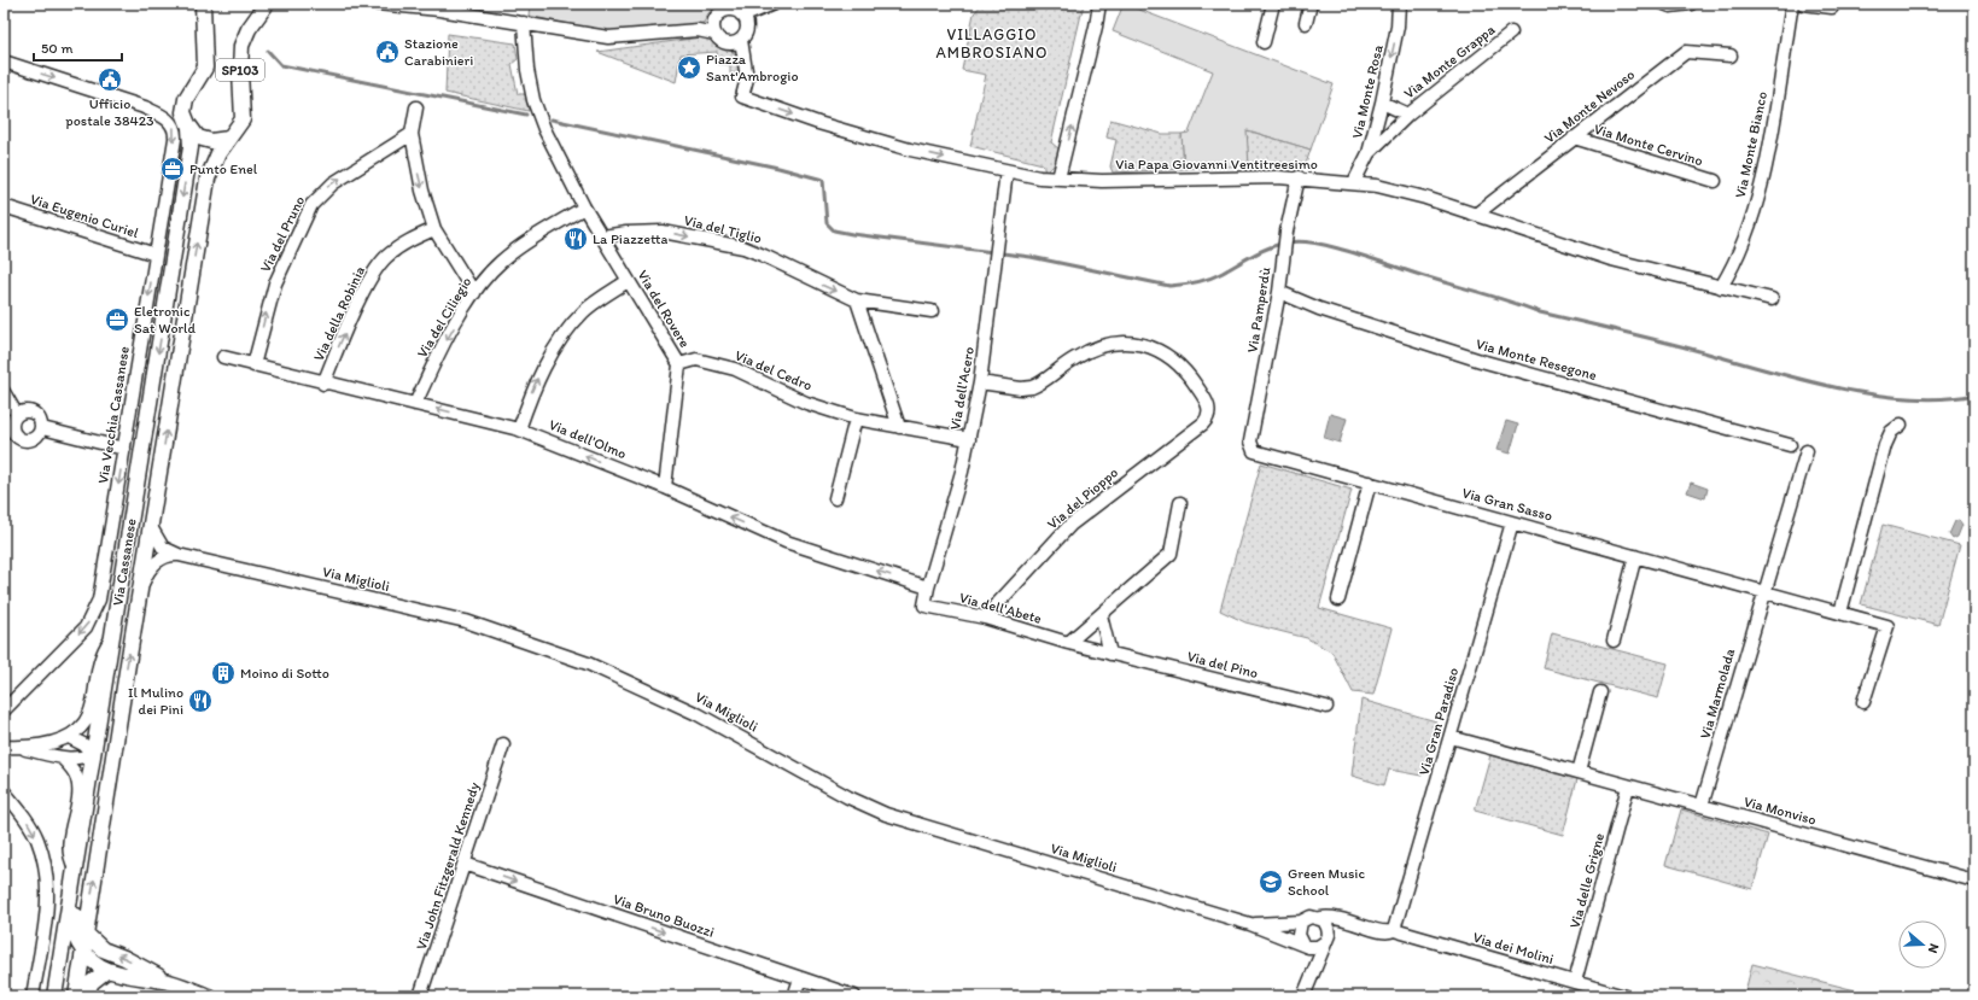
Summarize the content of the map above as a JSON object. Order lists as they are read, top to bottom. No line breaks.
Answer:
{"streets":{"main road":["SP103","Via Cassanese"],"street":["Via Monte Grappa","Via Monte Rosa","Via Monte Nevoso","Via Monte Cervino","Via Monte Bianco","Via Papa Giovanni Ventitreesimo","Via Eugenio Curiel","Via del Tiglio","Via del Pruno","Via del Rovere","Via Pamperdù","Via della Robinia","Via del Ciliegio","Via Monte Resegone","Via del Cedro","Via dell'Acero","Via Vecchia Cassanese","Via dell'Olmo","Via del Pioppo","Via Gran Sasso","Via Miglioli","Via dell'Abete","Via del Pino","Via Marmolada","Via Gran Paradiso","Via Monviso","Via John Fitzgerald Kennedy","Via delle Grigne","Via Bruno Buozzi","Via dei Molini"]},"crossings":[["Via Monte Grappa","Via Monte Rosa"],["Via Monte Rosa","Via Papa Giovanni Ventitreesimo"],["Via Monte Nevoso","Via Monte Cervino"],["Via Monte Nevoso","Via Papa Giovanni Ventitreesimo"],["Via Monte Bianco","Via Papa Giovanni Ventitreesimo"],["Via Papa Giovanni Ventitreesimo","Via Pamperdù"],["Via Papa Giovanni Ventitreesimo","Via dell'Acero"],["Via Eugenio Curiel","Via Vecchia Cassanese"],["Via del Tiglio","Via del Rovere"],["Via del Pruno","Via dell'Olmo"],["Via del Rovere","Via del Ciliegio"],["Via del Rovere","Via del Cedro"],["Via del Rovere","Via dell'Olmo"],["Via Pamperdù","Via Monte Resegone"],["Via Pamperdù","Via Gran Sasso"],["Via della Robinia","Via dell'Olmo"],["Via del Ciliegio","Via dell'Olmo"],["Via del Cedro","Via dell'Acero"],["Via dell'Acero","Via dell'Olmo"],["Via dell'Acero","Via del Pioppo"],["Via dell'Acero","Via dell'Abete"],["Via del Pioppo","Via dell'Abete"],["Via Gran Sasso","Via Marmolada"],["Via Gran Sasso","Via Gran Paradiso"],["Via dell'Abete","Via del Pino"],["Via Marmolada","Via Monviso"],["Via Gran Paradiso","Via Monviso"],["Via Gran Paradiso","Via dei Molini"],["Via Monviso","Via delle Grigne"],["Via John Fitzgerald Kennedy","Via Bruno Buozzi"],["Via delle Grigne","Via dei Molini"]],"one_way":["Via Monte Rosa","Via del Tiglio","Via del Pruno","Via della Robinia","Via Vecchia Cassanese","Via dell'Olmo","Via Bruno Buozzi"],"districts":["VILLAGGIO AMBROSIANO"],"places":{"public building":["Stazione Carabinieri","Ufficio postale 38423"],"place":["Piazza Sant'Ambrogio"],"office":["Punto Enel","Eletronic Sat World"],"restaurant":["La Piazzetta","Il Mulino dei Pini"],"building":["Moino di Sotto"],"school or university":["Green Music School"]},"scale_bar":"50 m","north":"right"}
